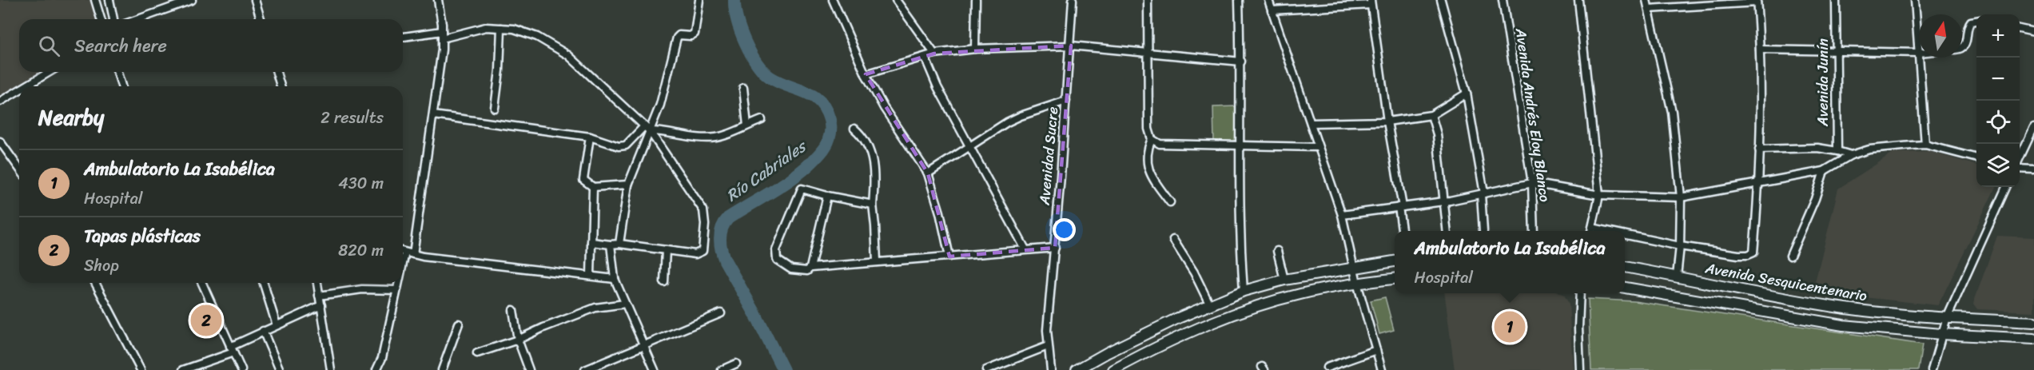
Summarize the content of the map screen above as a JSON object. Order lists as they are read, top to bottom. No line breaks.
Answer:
{"streets":{"main road":["Avenida Sesquicentenario"],"street":["Avenida Junín","Avenida Andrés Eloy Blanco","Avenidad Sucre"]},"water":["Río Cabriales"],"north":"top","page":{"map_buttons":["+","−"],"search":"Search here","heading":["Nearby","2 results"],"list":[{"mark":"1","name":"Ambulatorio La Isabélica","note":"Hospital","value":"430 m"},{"mark":"2","name":"Tapas plásticas","note":"Shop","value":"820 m"}],"popup":["Ambulatorio La Isabélica","Hospital"],"pins":["2","1"]}}
